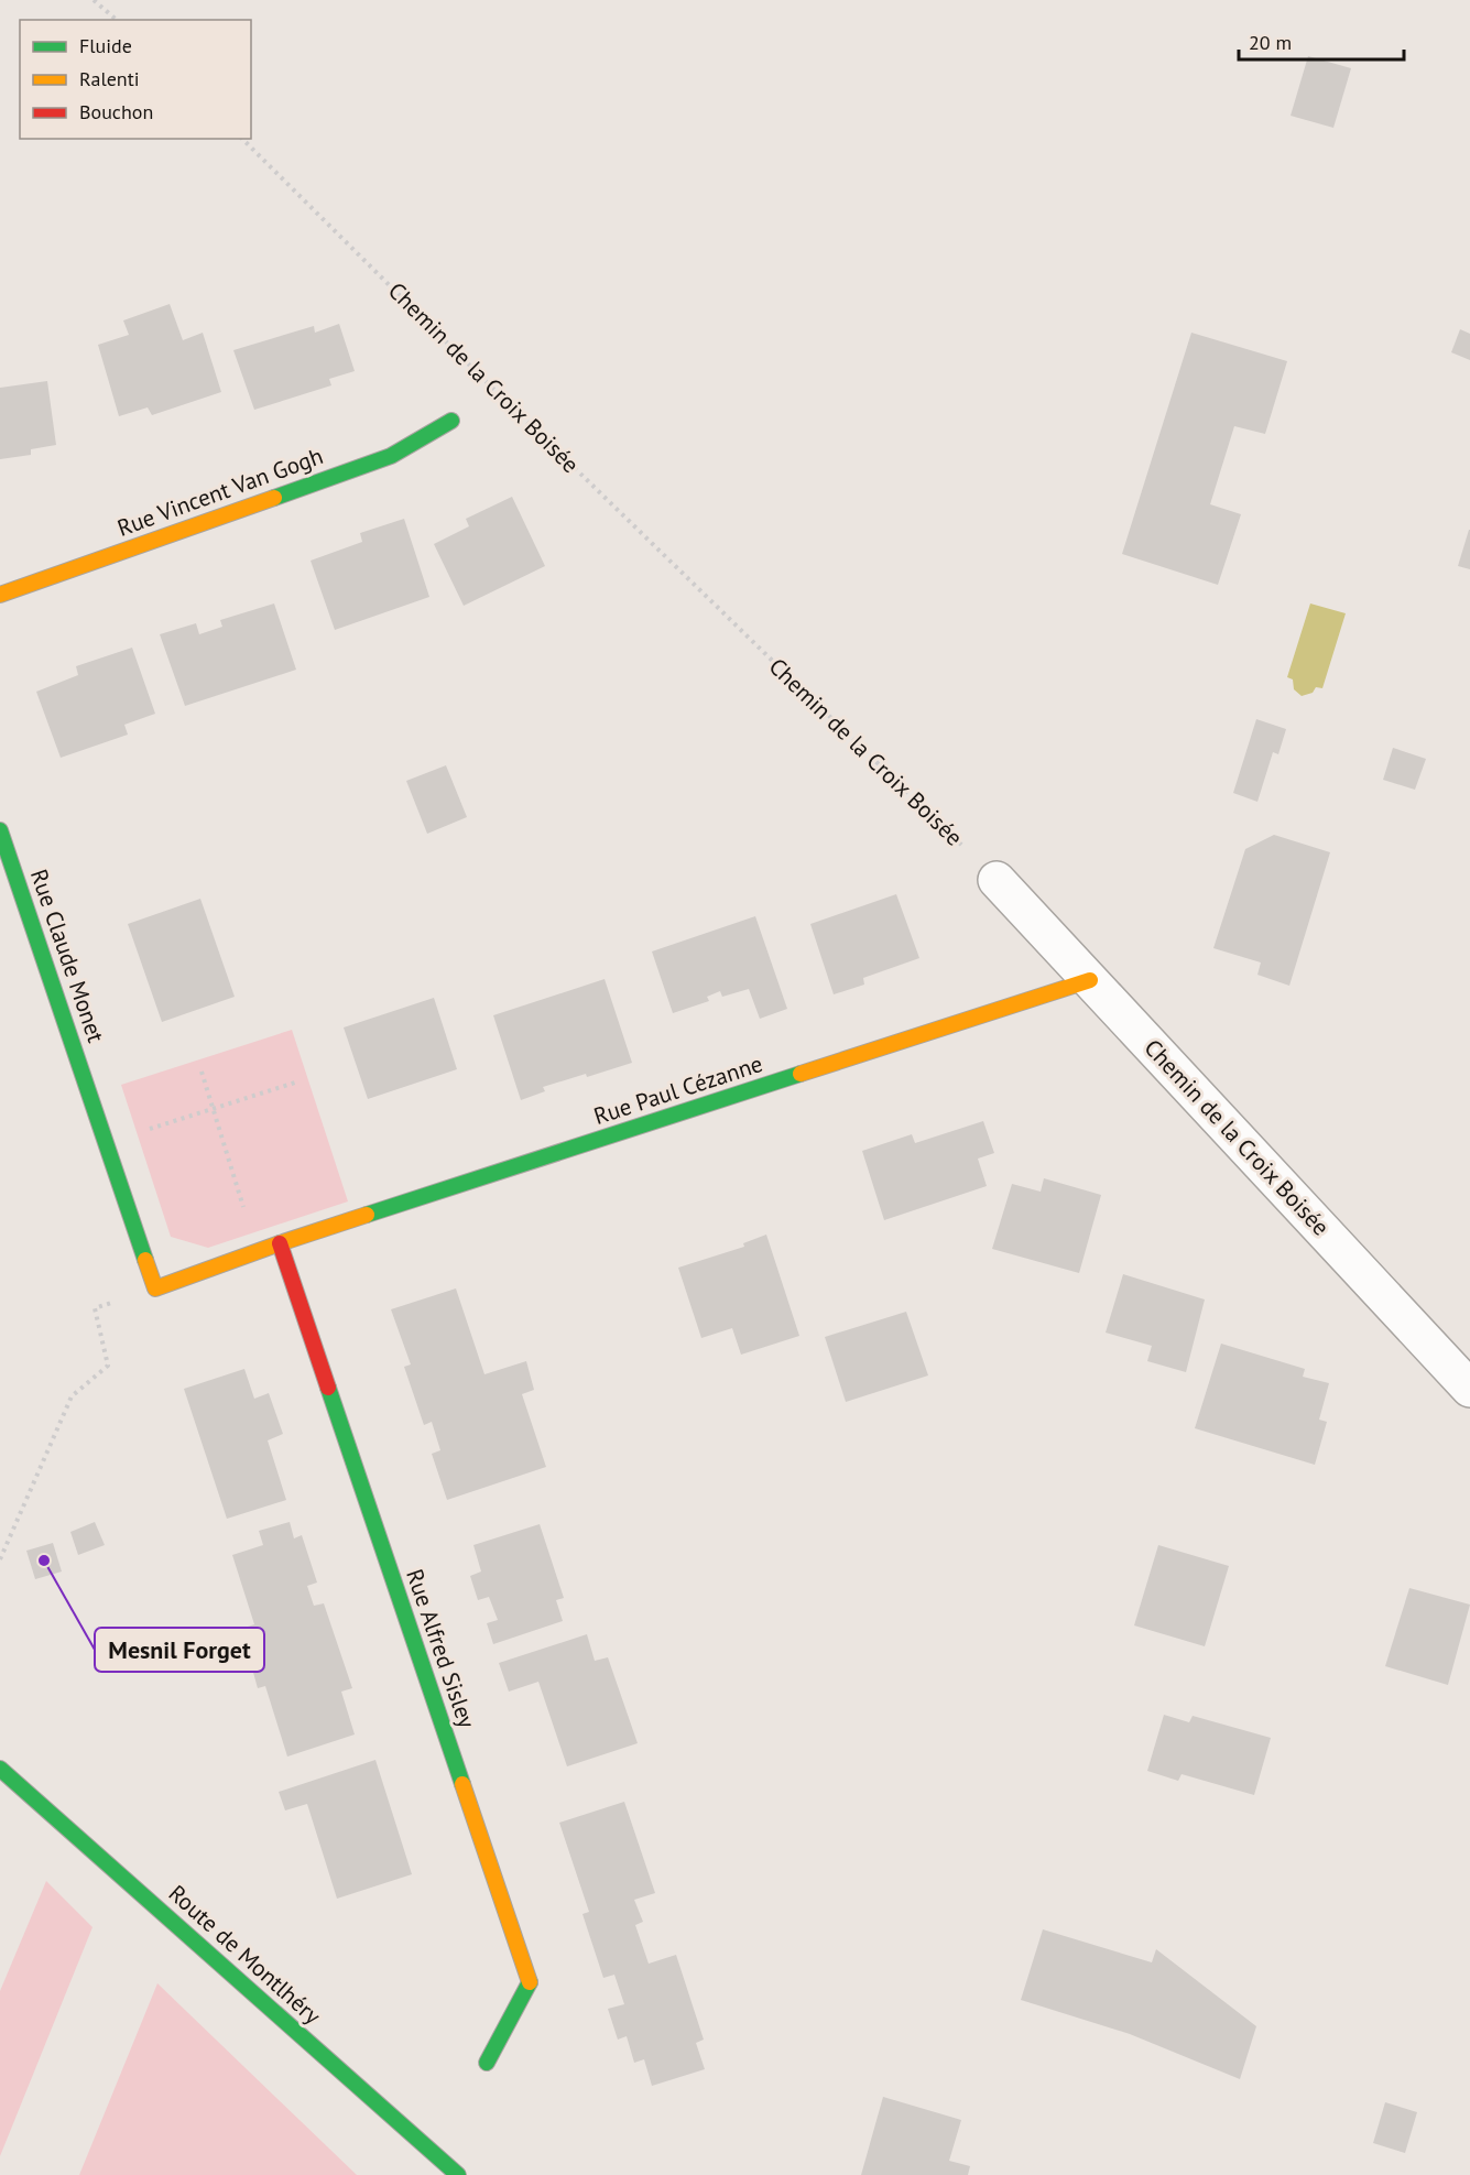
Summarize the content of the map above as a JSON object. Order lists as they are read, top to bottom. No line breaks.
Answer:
{"streets":{"street":["Chemin de la Croix Boisée","Rue Vincent Van Gogh","Rue Claude Monet","Rue Paul Cézanne","Rue Alfred Sisley","Route de Montlhéry"]},"crossings":[["Chemin de la Croix Boisée","Rue Paul Cézanne"],["Rue Claude Monet","Rue Paul Cézanne"],["Rue Paul Cézanne","Rue Alfred Sisley"]],"places":["Mesnil Forget"],"legend":["Fluide","Ralenti","Bouchon"],"scale_bar":"20 m"}
